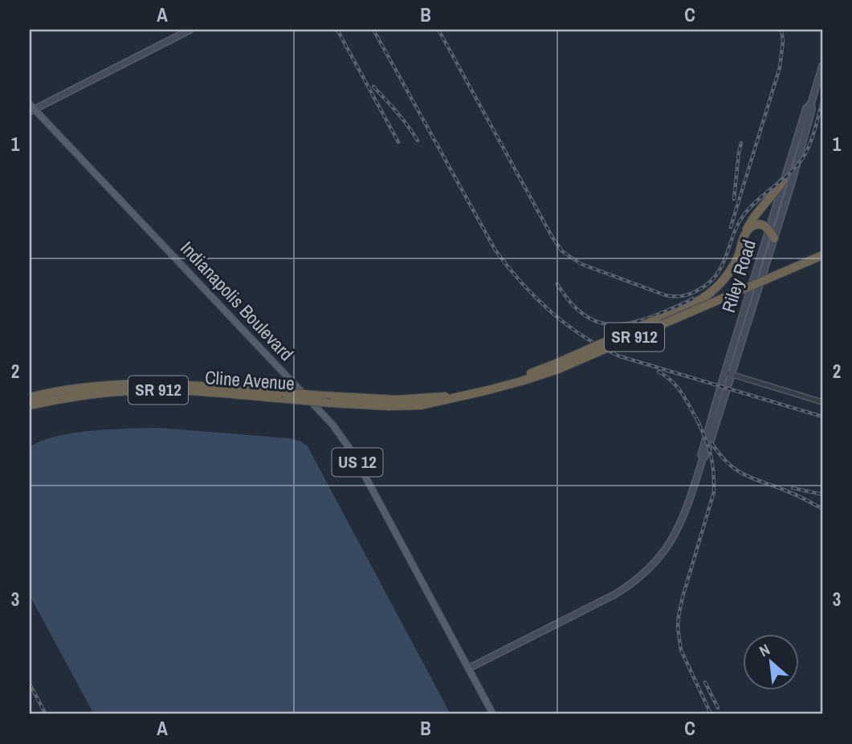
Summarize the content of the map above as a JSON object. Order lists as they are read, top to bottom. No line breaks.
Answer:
{"streets":{"highway":["SR 912","Cline Avenue"],"main road":["Riley Road","Indianapolis Boulevard","US 12"]},"crossings":[["Riley Road","Indianapolis Boulevard"]],"north":"top left","grid":{"columns":["A","B","C"],"rows":["1","2","3"]}}
